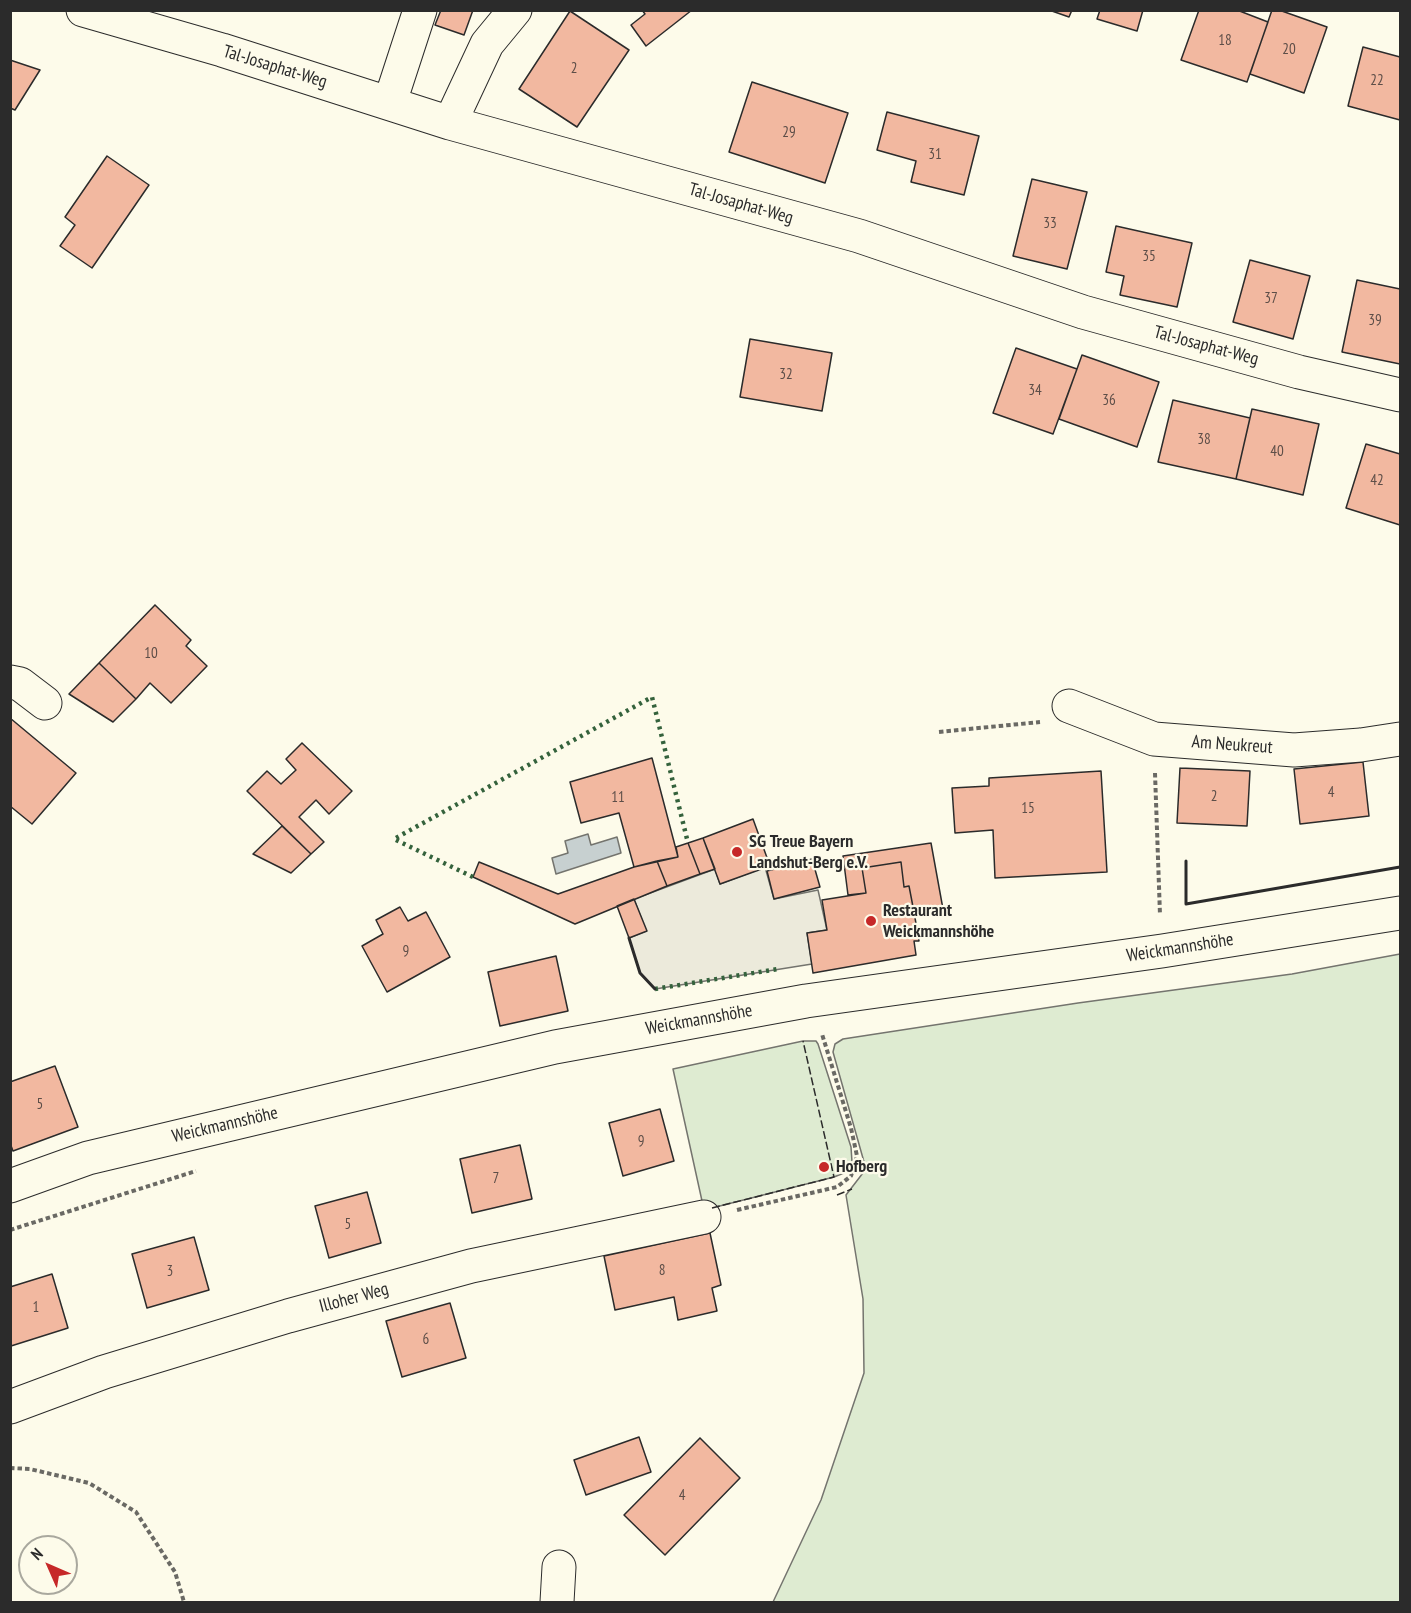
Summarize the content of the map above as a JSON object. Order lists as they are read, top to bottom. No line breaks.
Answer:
{"streets":{"street":["Tal-Josaphat-Weg","Am Neukreut","Weickmannshöhe","Illoher Weg"]},"places":["SG Treue Bayern Landshut-Berg e.V.","Restaurant Weickmannshöhe","Hofberg"],"house_numbers":["18","20","2","22","29","31","33","35","37","39","32","34","36","38","40","42","10","4","2","11","15","9","5","9","7","5","8","3","1","6","4"],"north":"top left"}
